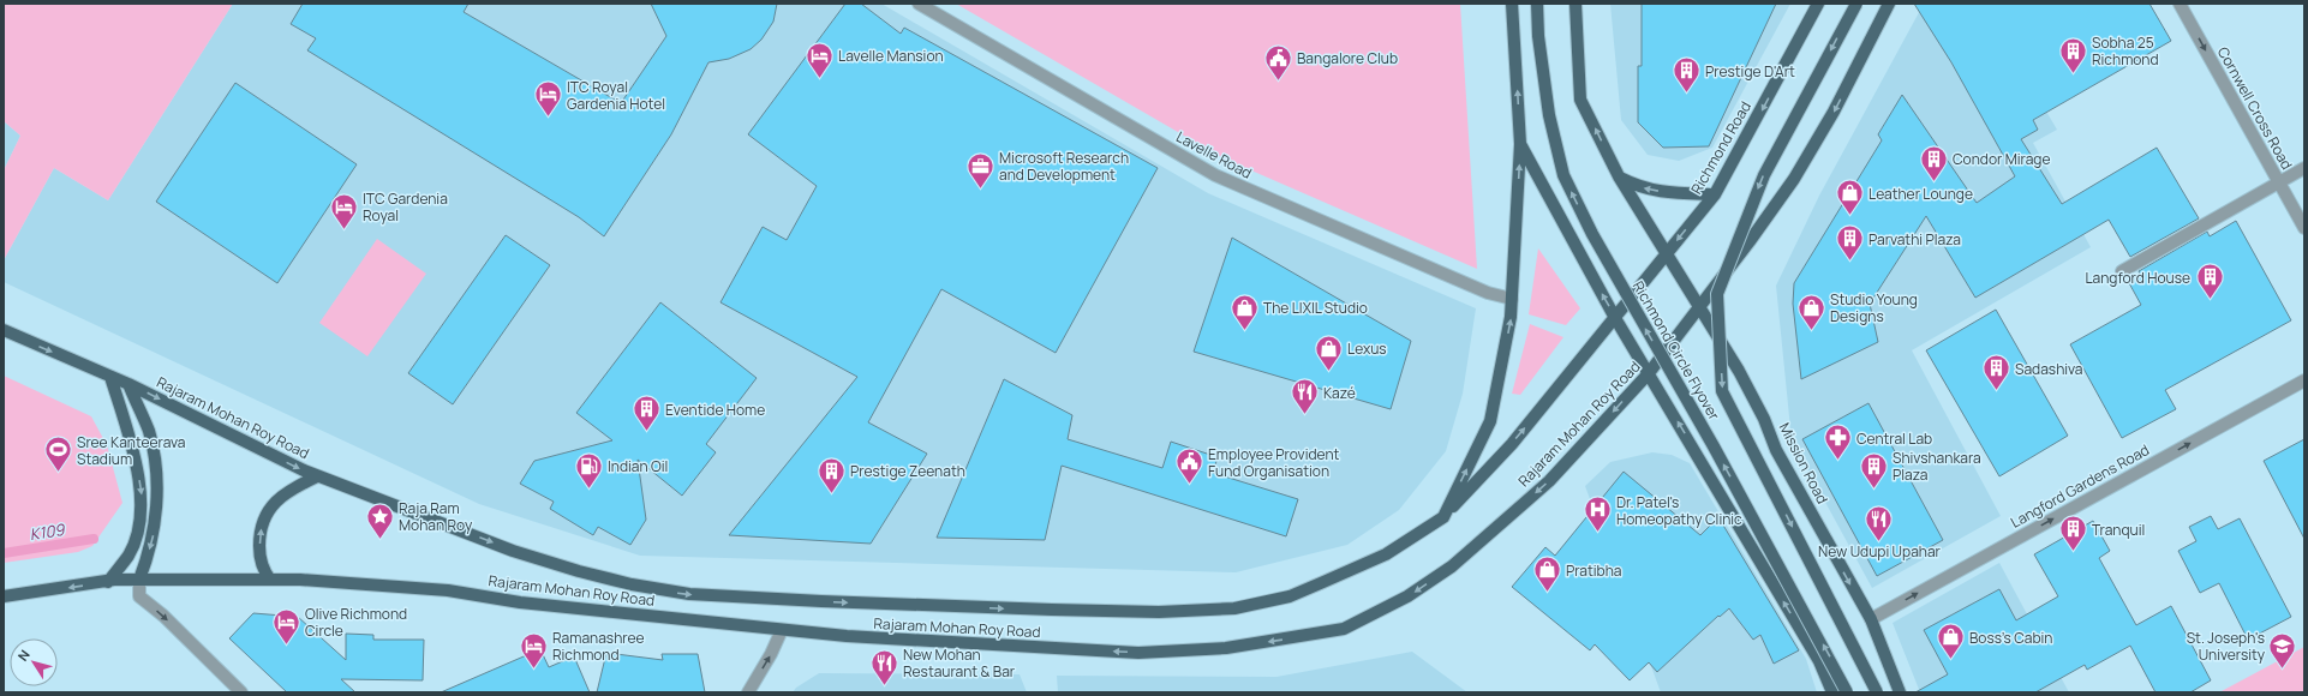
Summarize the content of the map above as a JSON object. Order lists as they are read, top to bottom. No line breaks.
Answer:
{"streets":{"main road":["Richmond Road","Richmond Circle Flyover","Rajaram Mohan Roy Road","Mission Road"],"street":["Cornwell Cross Road","Lavelle Road","Langford Gardens Road"]},"crossings":[["Richmond Road","Rajaram Mohan Roy Road"],["Richmond Road","Mission Road"],["Rajaram Mohan Roy Road","Mission Road"],["Mission Road","Langford Gardens Road"]],"one_way":["Cornwell Cross Road","Richmond Road","Langford Gardens Road"],"water":["K109"],"places":{"building":["Sobha 25 Richmond","Prestige D'Art","Condor Mirage","Parvathi Plaza","Langford House","Sadashiva","Eventide Home","Shivshankara Plaza","Prestige Zeenath","Tranquil"],"hotel":["Lavelle Mansion","ITC Royal Gardenia Hotel","ITC Gardenia Royal","Olive Richmond Circle","Ramanashree Richmond"],"public building":["Bangalore Club","Employee Provident Fund Organisation"],"office":["Microsoft Research and Development"],"shop":["Leather Lounge","The LIXIL Studio","Studio Young Designs","Lexus","Pratibha","Boss's Cabin"],"restaurant":["Kazé","New Udupi Upahar","New Mohan Restaurant & Bar"],"pharmacy":["Central Lab"],"sports":["Sree Kanteerava Stadium"],"fuel station":["Indian Oil"],"hospital":["Dr. Patel's Homeopathy Clinic"],"place":["Raja Ram Mohan Roy"],"school or university":["St. Joseph's University"]},"north":"top left"}
